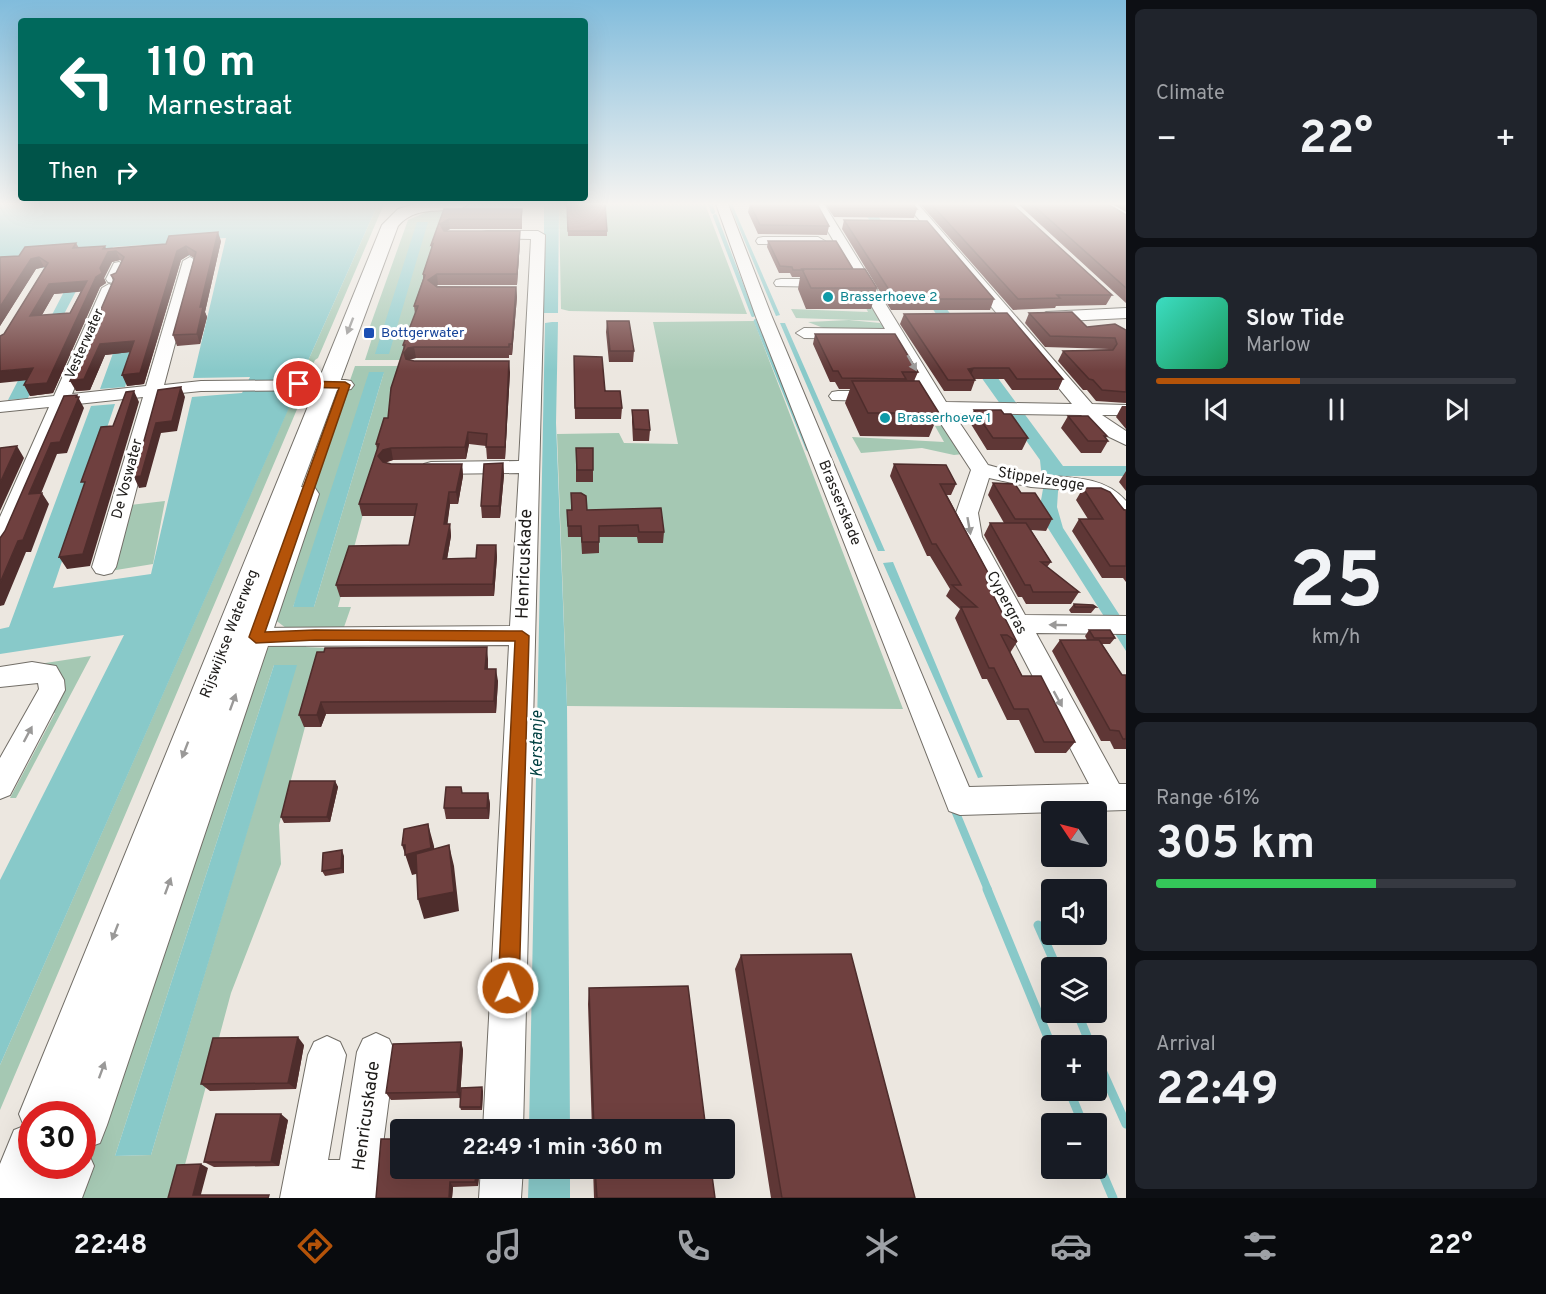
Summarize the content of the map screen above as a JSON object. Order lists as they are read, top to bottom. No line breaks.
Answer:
{"streets":{"main road":["Rijswijkse Waterweg"],"street":["Vesterwater","De Voswater","Stippelzegge","Brasserskade","Henricuskade","Cypergras"]},"crossings":[["Stippelzegge","Cypergras"],["Brasserskade","Cypergras"]],"one_way":["Cypergras"],"water":["Kerstanje"],"places":{"other":["Brasserhoeve 2","Brasserhoeve 1"],"transit":["Bottgerwater"]},"north":"top left","page":{"tile":["Climate",["25","km/h"],["Range · 61%","305 km"],["Arrival","22:49"]],"turn":["110 m","Marnestraat"],"heat":["−","22°","+"],"then":"Then","song":["Slow Tide","Marlow"],"map_buttons":["+","−"],"limit":"30","trip":"22:49 · 1 min · 360 m","tabs":["22:48","22°"]}}
